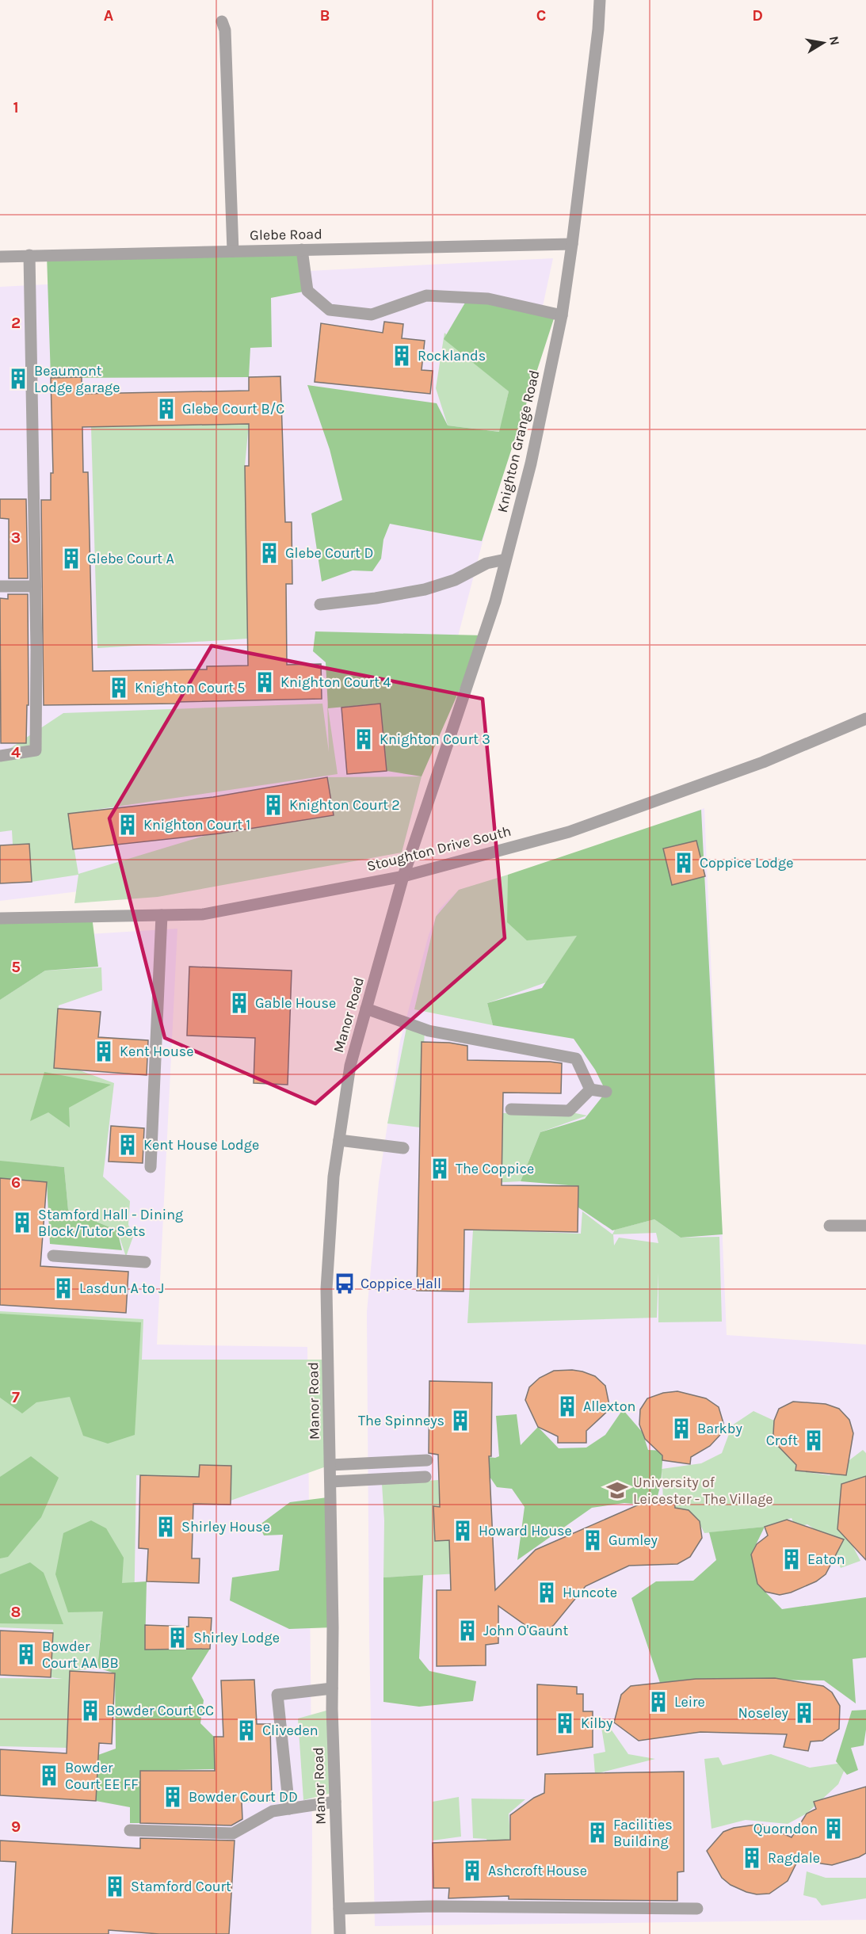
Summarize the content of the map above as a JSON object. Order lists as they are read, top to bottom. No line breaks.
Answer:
{"streets":{"street":["Glebe Road","Knighton Grange Road","Stoughton Drive South","Manor Road"]},"crossings":[["Glebe Road","Knighton Grange Road"],["Knighton Grange Road","Stoughton Drive South"],["Knighton Grange Road","Manor Road"],["Stoughton Drive South","Manor Road"]],"places":{"building":["Rocklands","Beaumont Lodge garage","Glebe Court B/C","Glebe Court D","Glebe Court A","Knighton Court 4","Knighton Court 5","Knighton Court 3","Knighton Court 2","Knighton Court 1","Coppice Lodge","Gable House","Kent House","Kent House Lodge","The Coppice","Stamford Hall - Dining Block/Tutor Sets","Lasdun A to J","Allexton","The Spinneys","Barkby","Croft","Shirley House","Howard House","Gumley","Eaton","Huncote","John O'Gaunt","Shirley Lodge","Bowder Court AA BB","Leire","Bowder Court CC","Noseley","Kilby","Cliveden","Bowder Court EE FF","Bowder Court DD","Quorndon","Facilities Building","Ragdale","Ashcroft House","Stamford Court"],"bus stop":["Coppice Hall"],"school or university":["University of Leicester - The Village"]},"north":"right","grid":{"columns":["A","B","C","D"],"rows":["1","2","3","4","5","6","7","8","9"]}}
